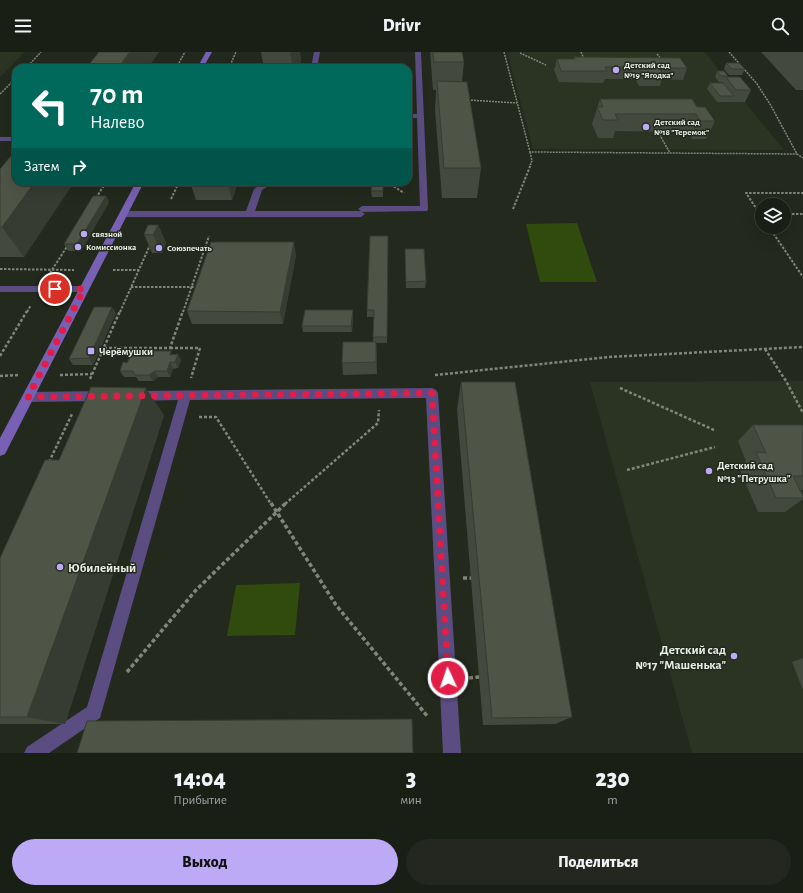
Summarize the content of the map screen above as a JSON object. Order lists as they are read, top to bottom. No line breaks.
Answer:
{"places":{"other":["Детский сад №19 \"Ягодка\"","Детский сад №18 \"Теремок\"","связной","Комиссионка","Союзпечать","Детский сад №13 \"Петрушка\"","Юбилейный","Детский сад №17 \"Машенька\""],"transit":["Черёмушки"]},"page":{"header":"Drivr","turn":["70 m","Налево"],"then":"Затем","eta":["14:04","Прибытие","3","мин","230","m"],"buttons":["Выход","Поделиться"]}}
